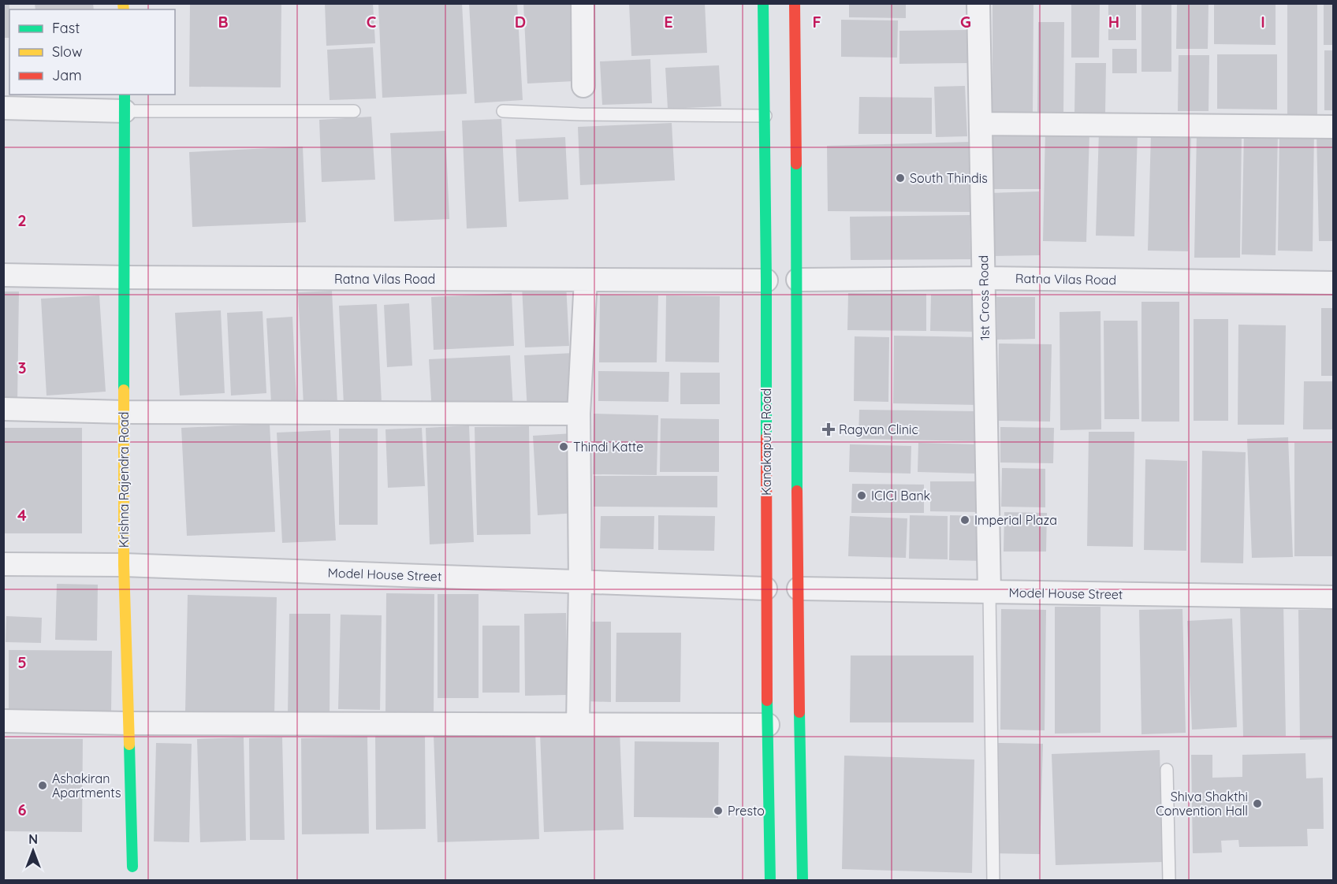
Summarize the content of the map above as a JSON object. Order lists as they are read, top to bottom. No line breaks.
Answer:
{"streets":{"main road":["Kanakapura Road","Krishna Rajendra Road"],"street":["Ratna Vilas Road","1st Cross Road","Model House Street"]},"crossings":[["Ratna Vilas Road","1st Cross Road"],["Ratna Vilas Road","Kanakapura Road"],["Ratna Vilas Road","Krishna Rajendra Road"],["1st Cross Road","Model House Street"],["Kanakapura Road","Model House Street"],["Krishna Rajendra Road","Model House Street"]],"places":{"other":["South Thindis","Thindi Katte","ICICI Bank","Imperial Plaza","Ashakiran Apartments","Shiva Shakthi Convention Hall","Presto"],"health":["Ragvan Clinic"]},"legend":["Fast","Slow","Jam"],"north":"top","grid":{"columns":["B","C","D","E","F","G","H","I"],"rows":["2","3","4","5","6"]}}
